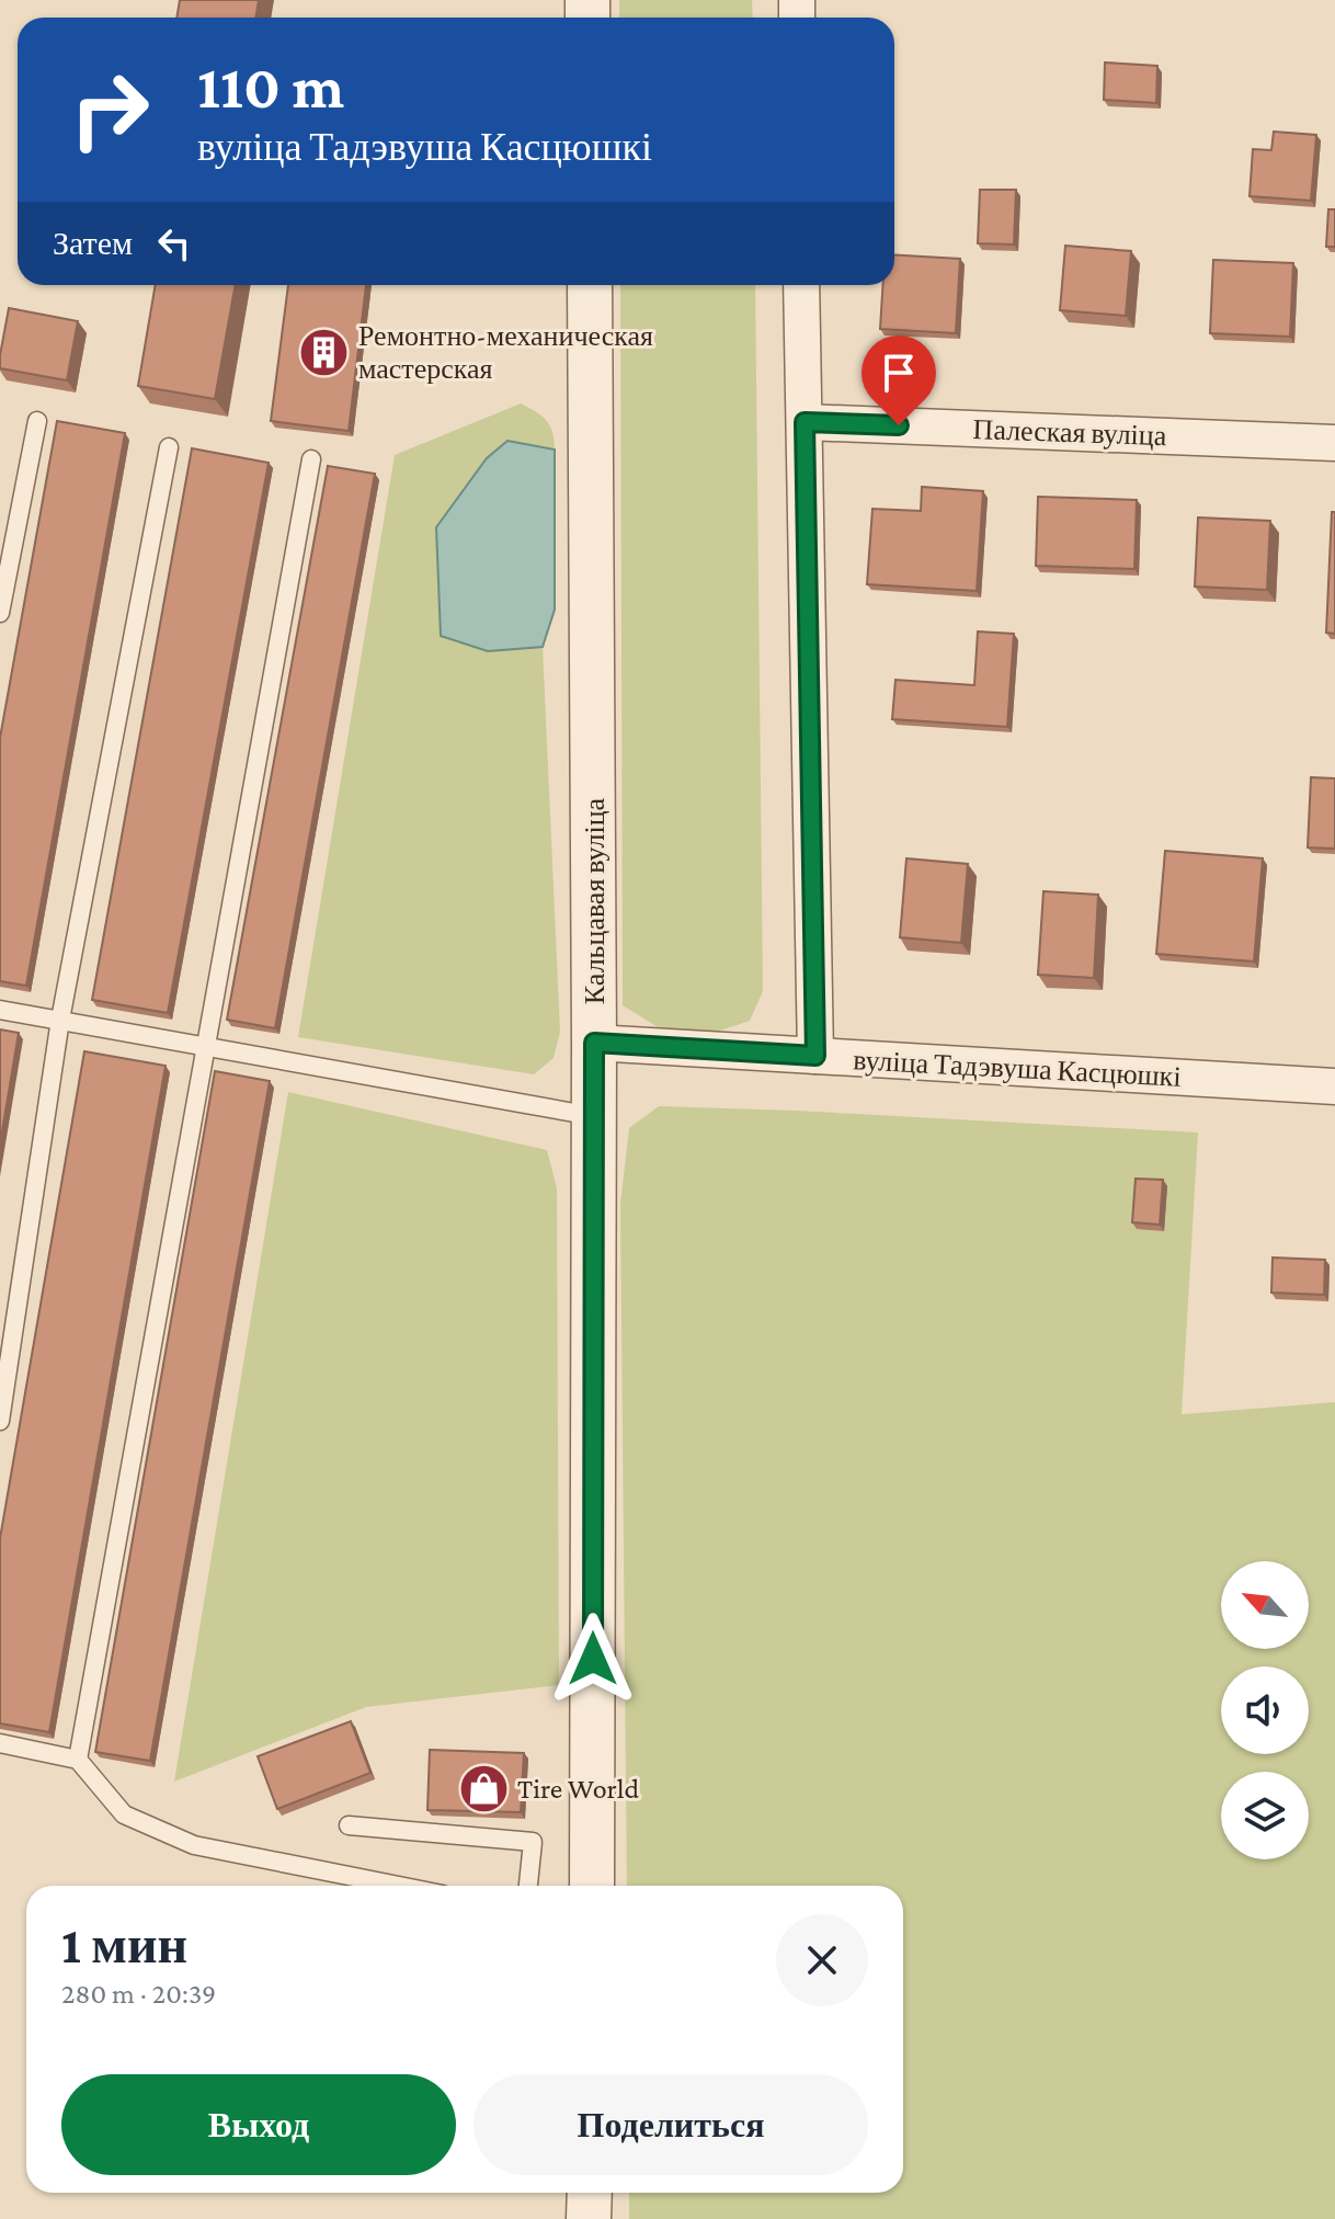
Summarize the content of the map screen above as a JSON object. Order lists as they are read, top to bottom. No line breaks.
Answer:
{"streets":{"street":["Палеская вуліца","Кальцавая вуліца","вуліца Тадэвуша Касцюшкі"]},"crossings":[["Кальцавая вуліца","вуліца Тадэвуша Касцюшкі"]],"places":{"building":["Ремонтно-механическая мастерская"],"shop":["Tire World"]},"north":"top left","page":{"turn":["110 m","вуліца Тадэвуша Касцюшкі"],"then":"Затем","heading":["1 мин","280 m · 20:39"],"buttons":["Выход","Поделиться"]}}
